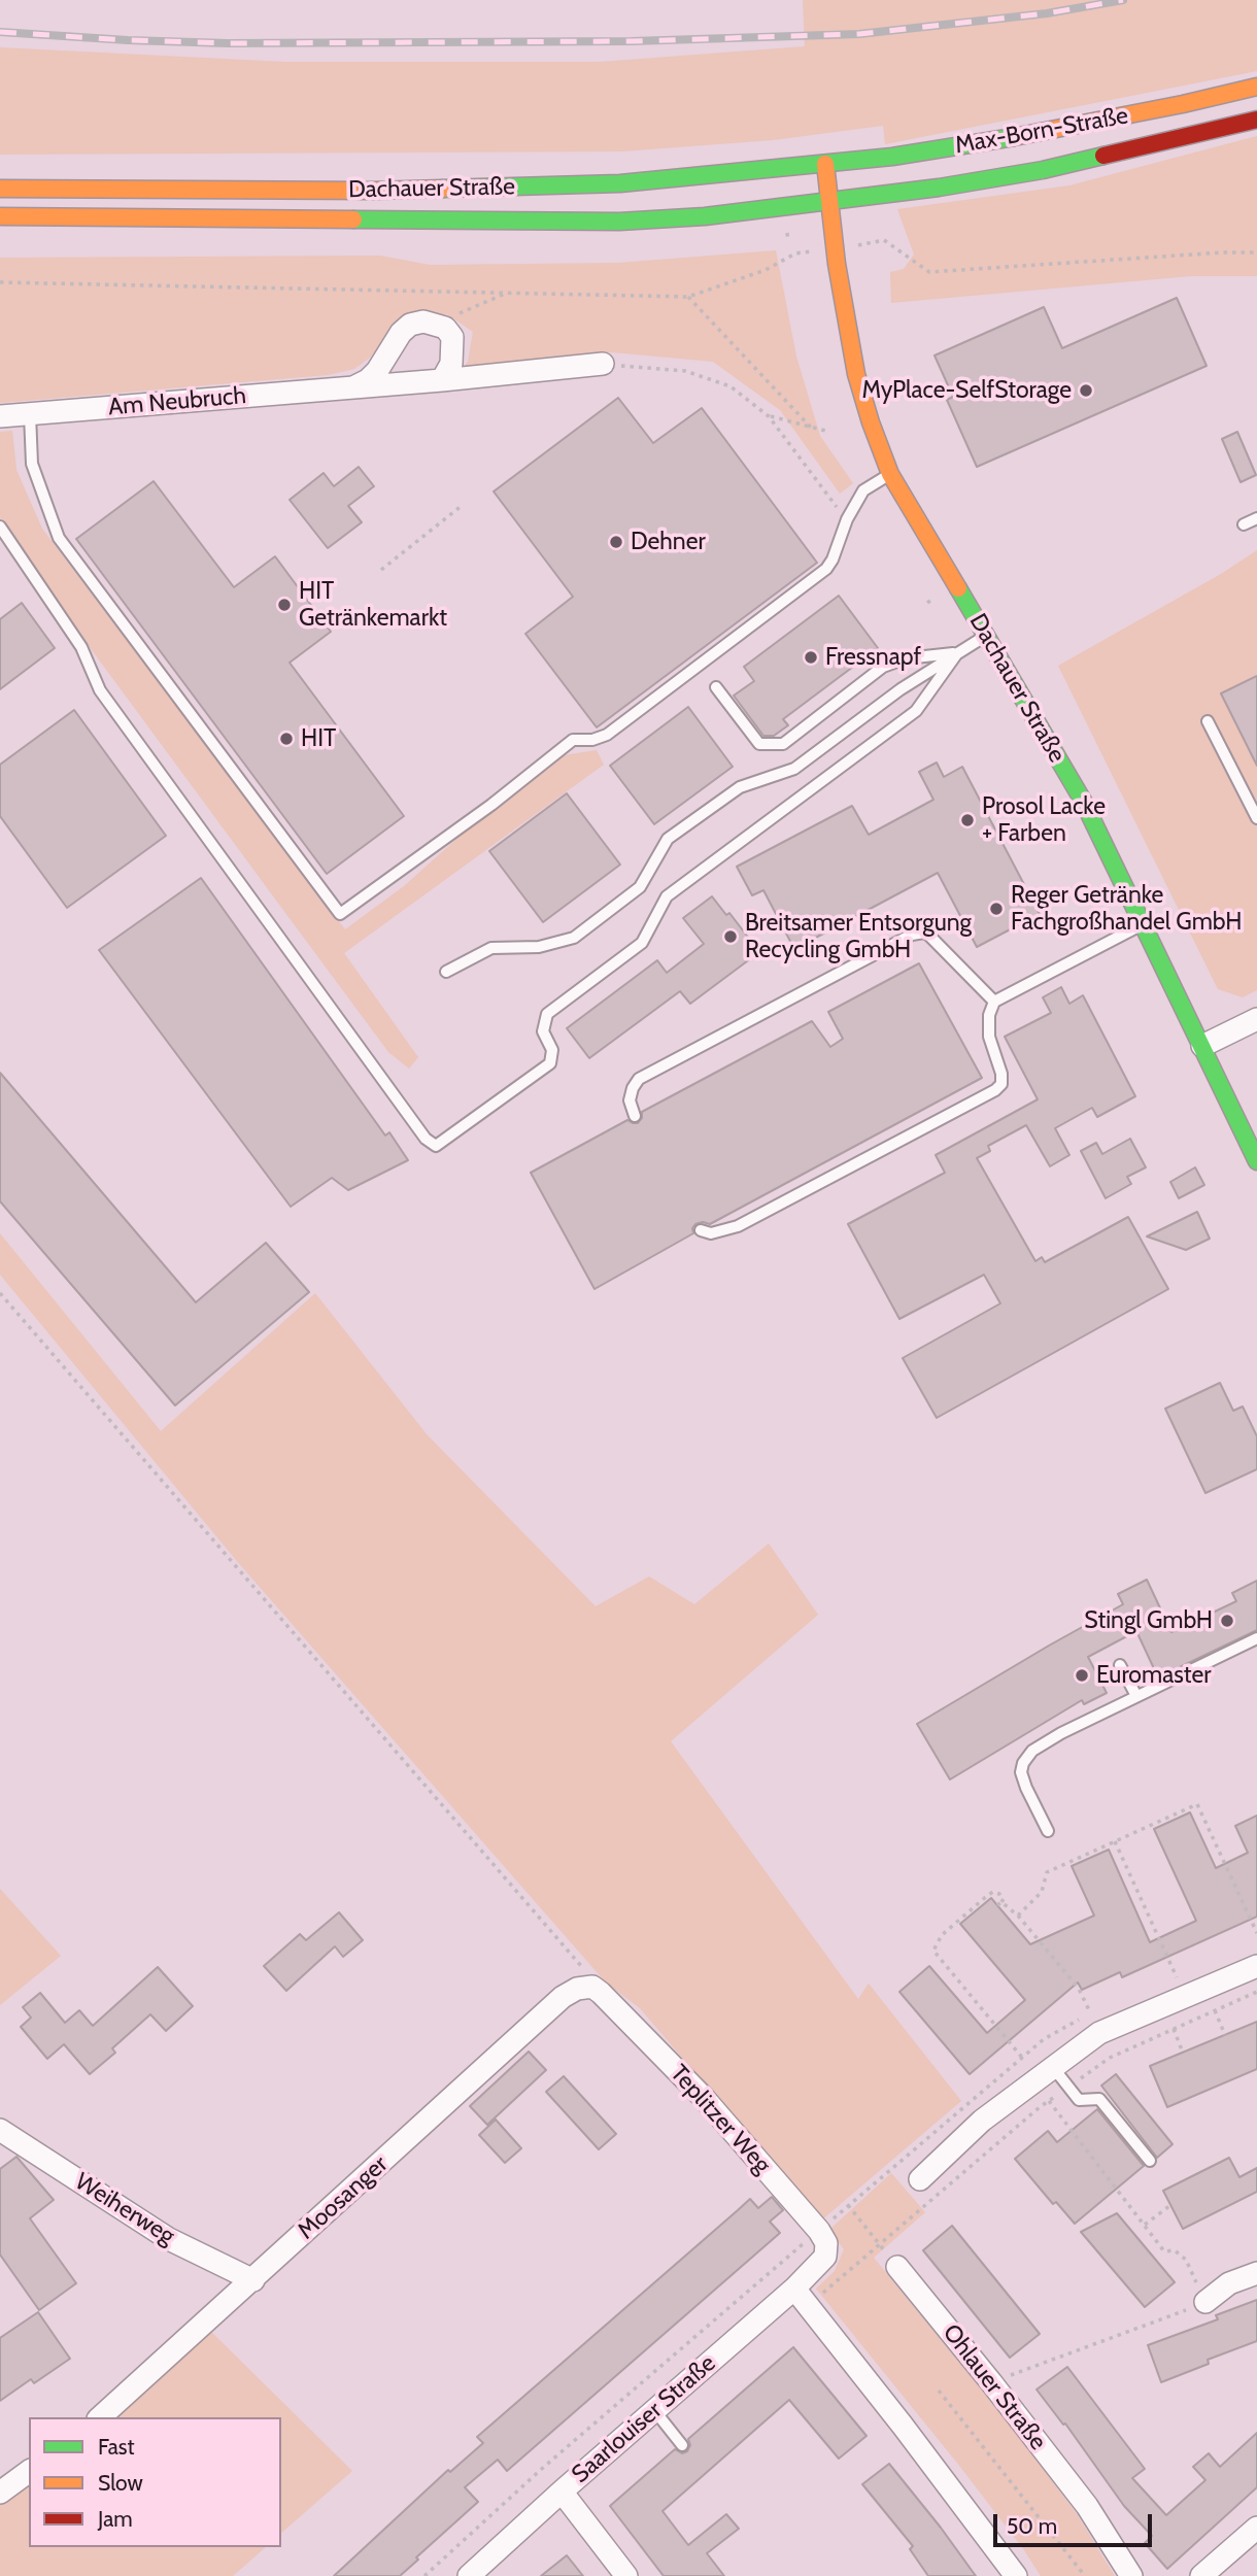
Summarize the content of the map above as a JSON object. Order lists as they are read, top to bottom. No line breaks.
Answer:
{"streets":{"main road":["Max-Born-Straße","Dachauer Straße"],"street":["Am Neubruch","Teplitzer Weg","Moosanger","Weiherweg","Ohlauer Straße","Saarlouiser Straße"]},"crossings":[["Max-Born-Straße","Dachauer Straße"],["Teplitzer Weg","Moosanger"],["Teplitzer Weg","Saarlouiser Straße"],["Moosanger","Weiherweg"]],"places":["MyPlace-SelfStorage","Dehner","HIT Getränkemarkt","Fressnapf","HIT","Prosol Lacke + Farben","Reger Getränke Fachgroßhandel GmbH","Breitsamer Entsorgung Recycling GmbH","Stingl GmbH","Euromaster"],"legend":["Fast","Slow","Jam"],"scale_bar":"50 m"}
